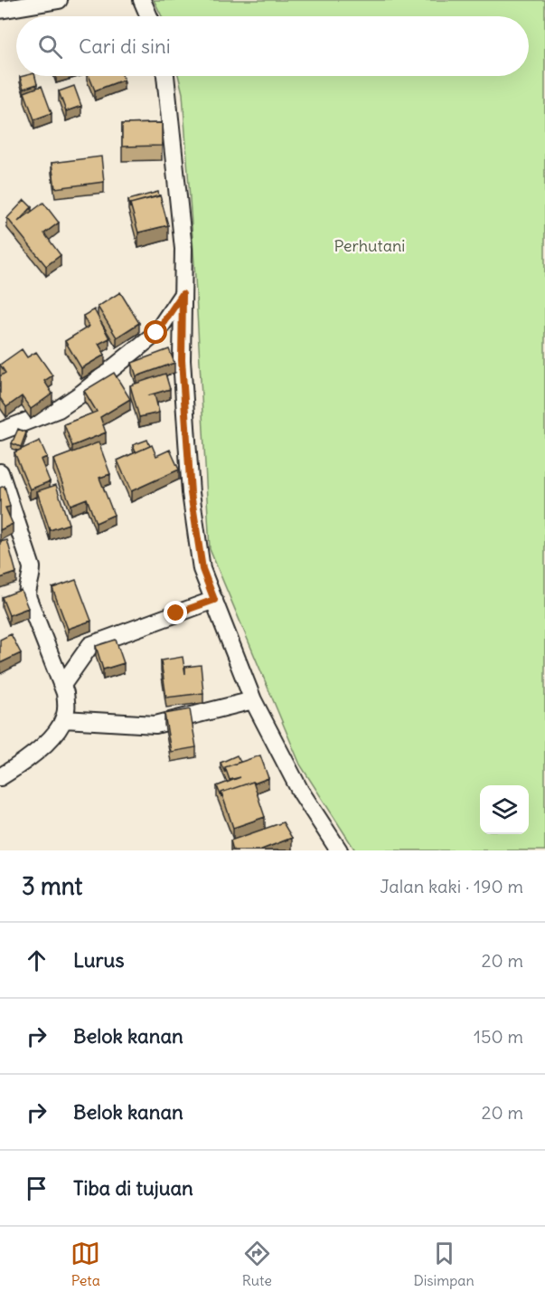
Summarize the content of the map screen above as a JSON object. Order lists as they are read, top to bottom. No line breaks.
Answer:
{"parks":["Perhutani"],"page":{"search":"Cari di sini","heading":["3 mnt","Jalan kaki · 190 m"],"list":[["Lurus","20 m"],["Belok kanan","150 m"],["Belok kanan","20 m"],"Tiba di tujuan"],"nav":["Peta","Rute","Disimpan"]}}
